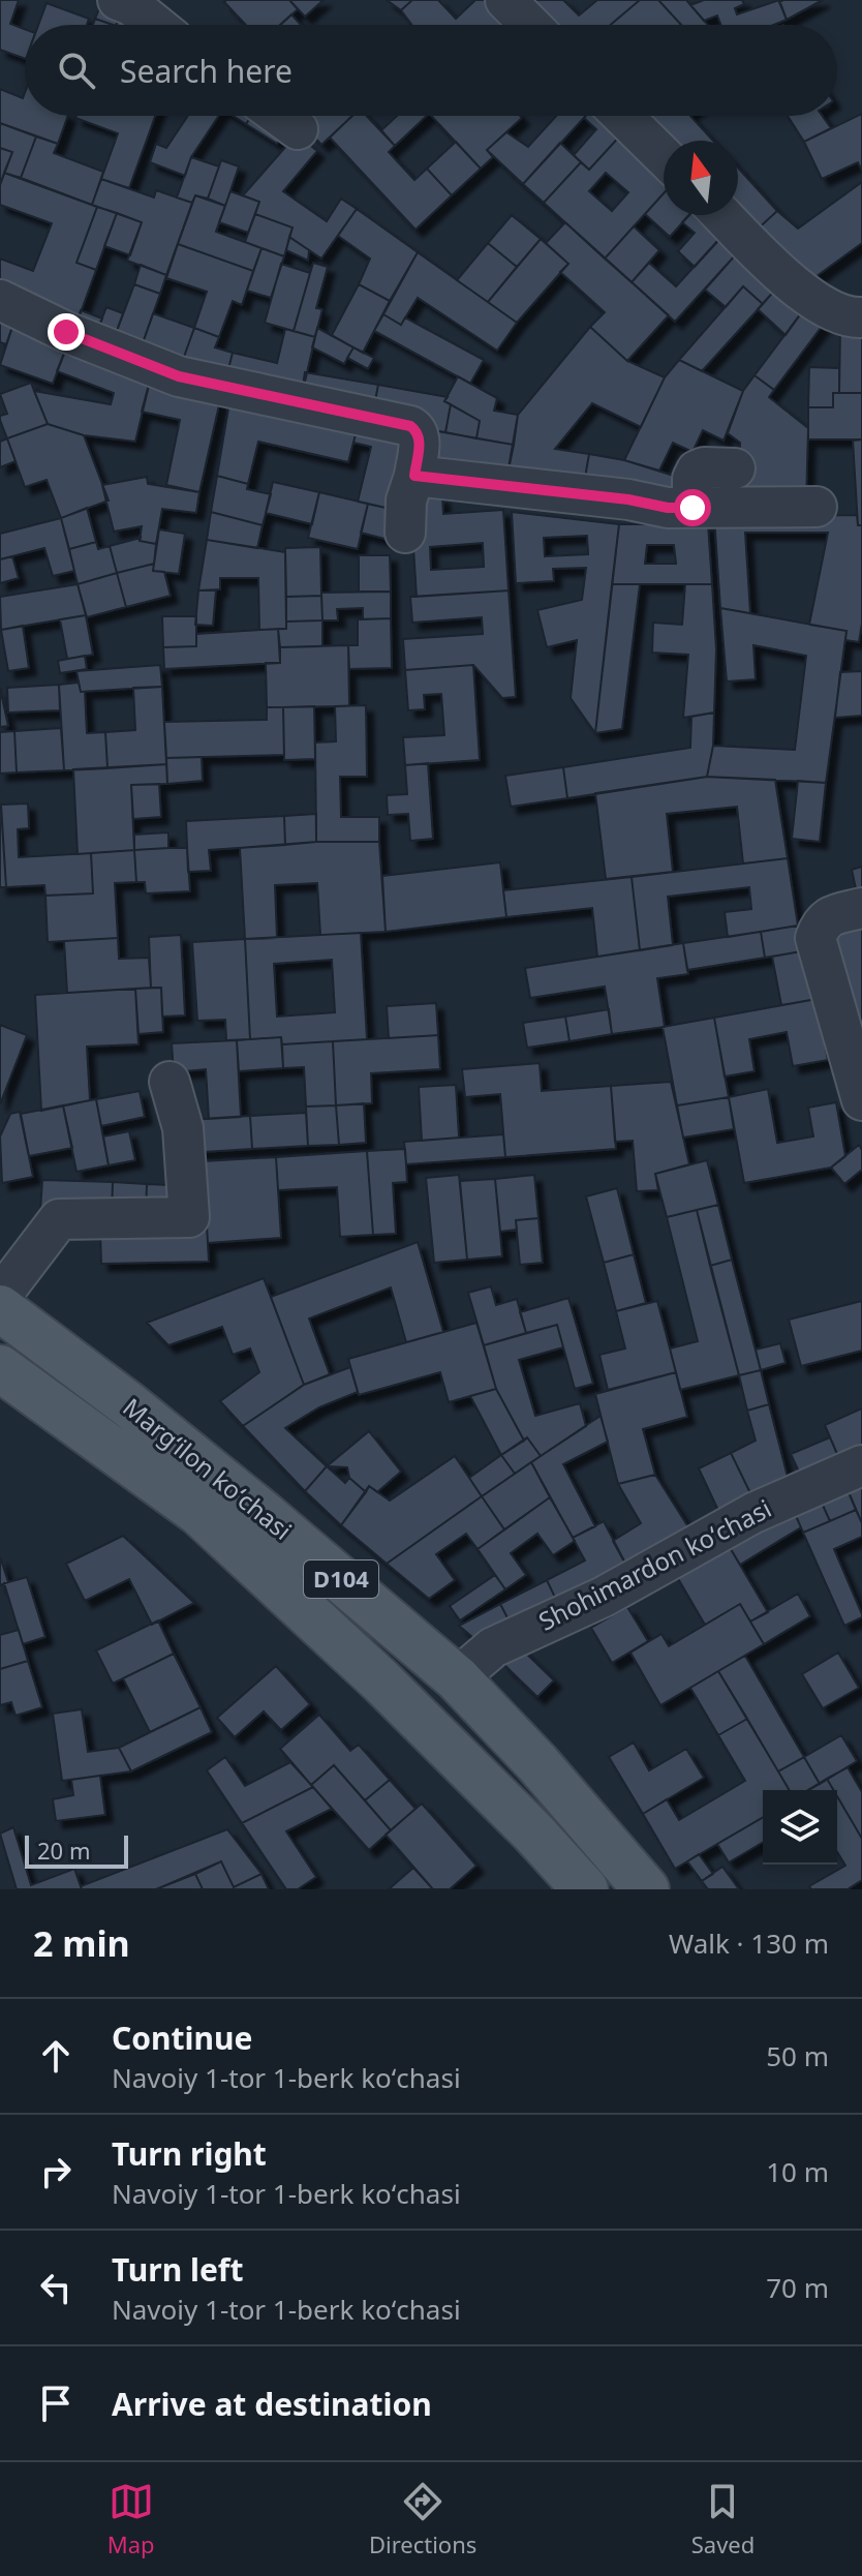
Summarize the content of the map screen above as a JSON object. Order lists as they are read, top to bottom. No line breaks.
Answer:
{"streets":{"main road":["Margʻilon koʻchasi","D104"],"street":["Shohimardon koʻchasi"]},"crossings":[["Margʻilon koʻchasi","Shohimardon koʻchasi"]],"scale_bar":"20 m","north":"top","page":{"search":"Search here","scale":"20 m","heading":["2 min","Walk · 130 m"],"list":[["Continue","Navoiy 1-tor 1-berk koʻchasi","50 m"],["Turn right","Navoiy 1-tor 1-berk koʻchasi","10 m"],["Turn left","Navoiy 1-tor 1-berk koʻchasi","70 m"],"Arrive at destination"],"nav":["Map","Directions","Saved"]}}
